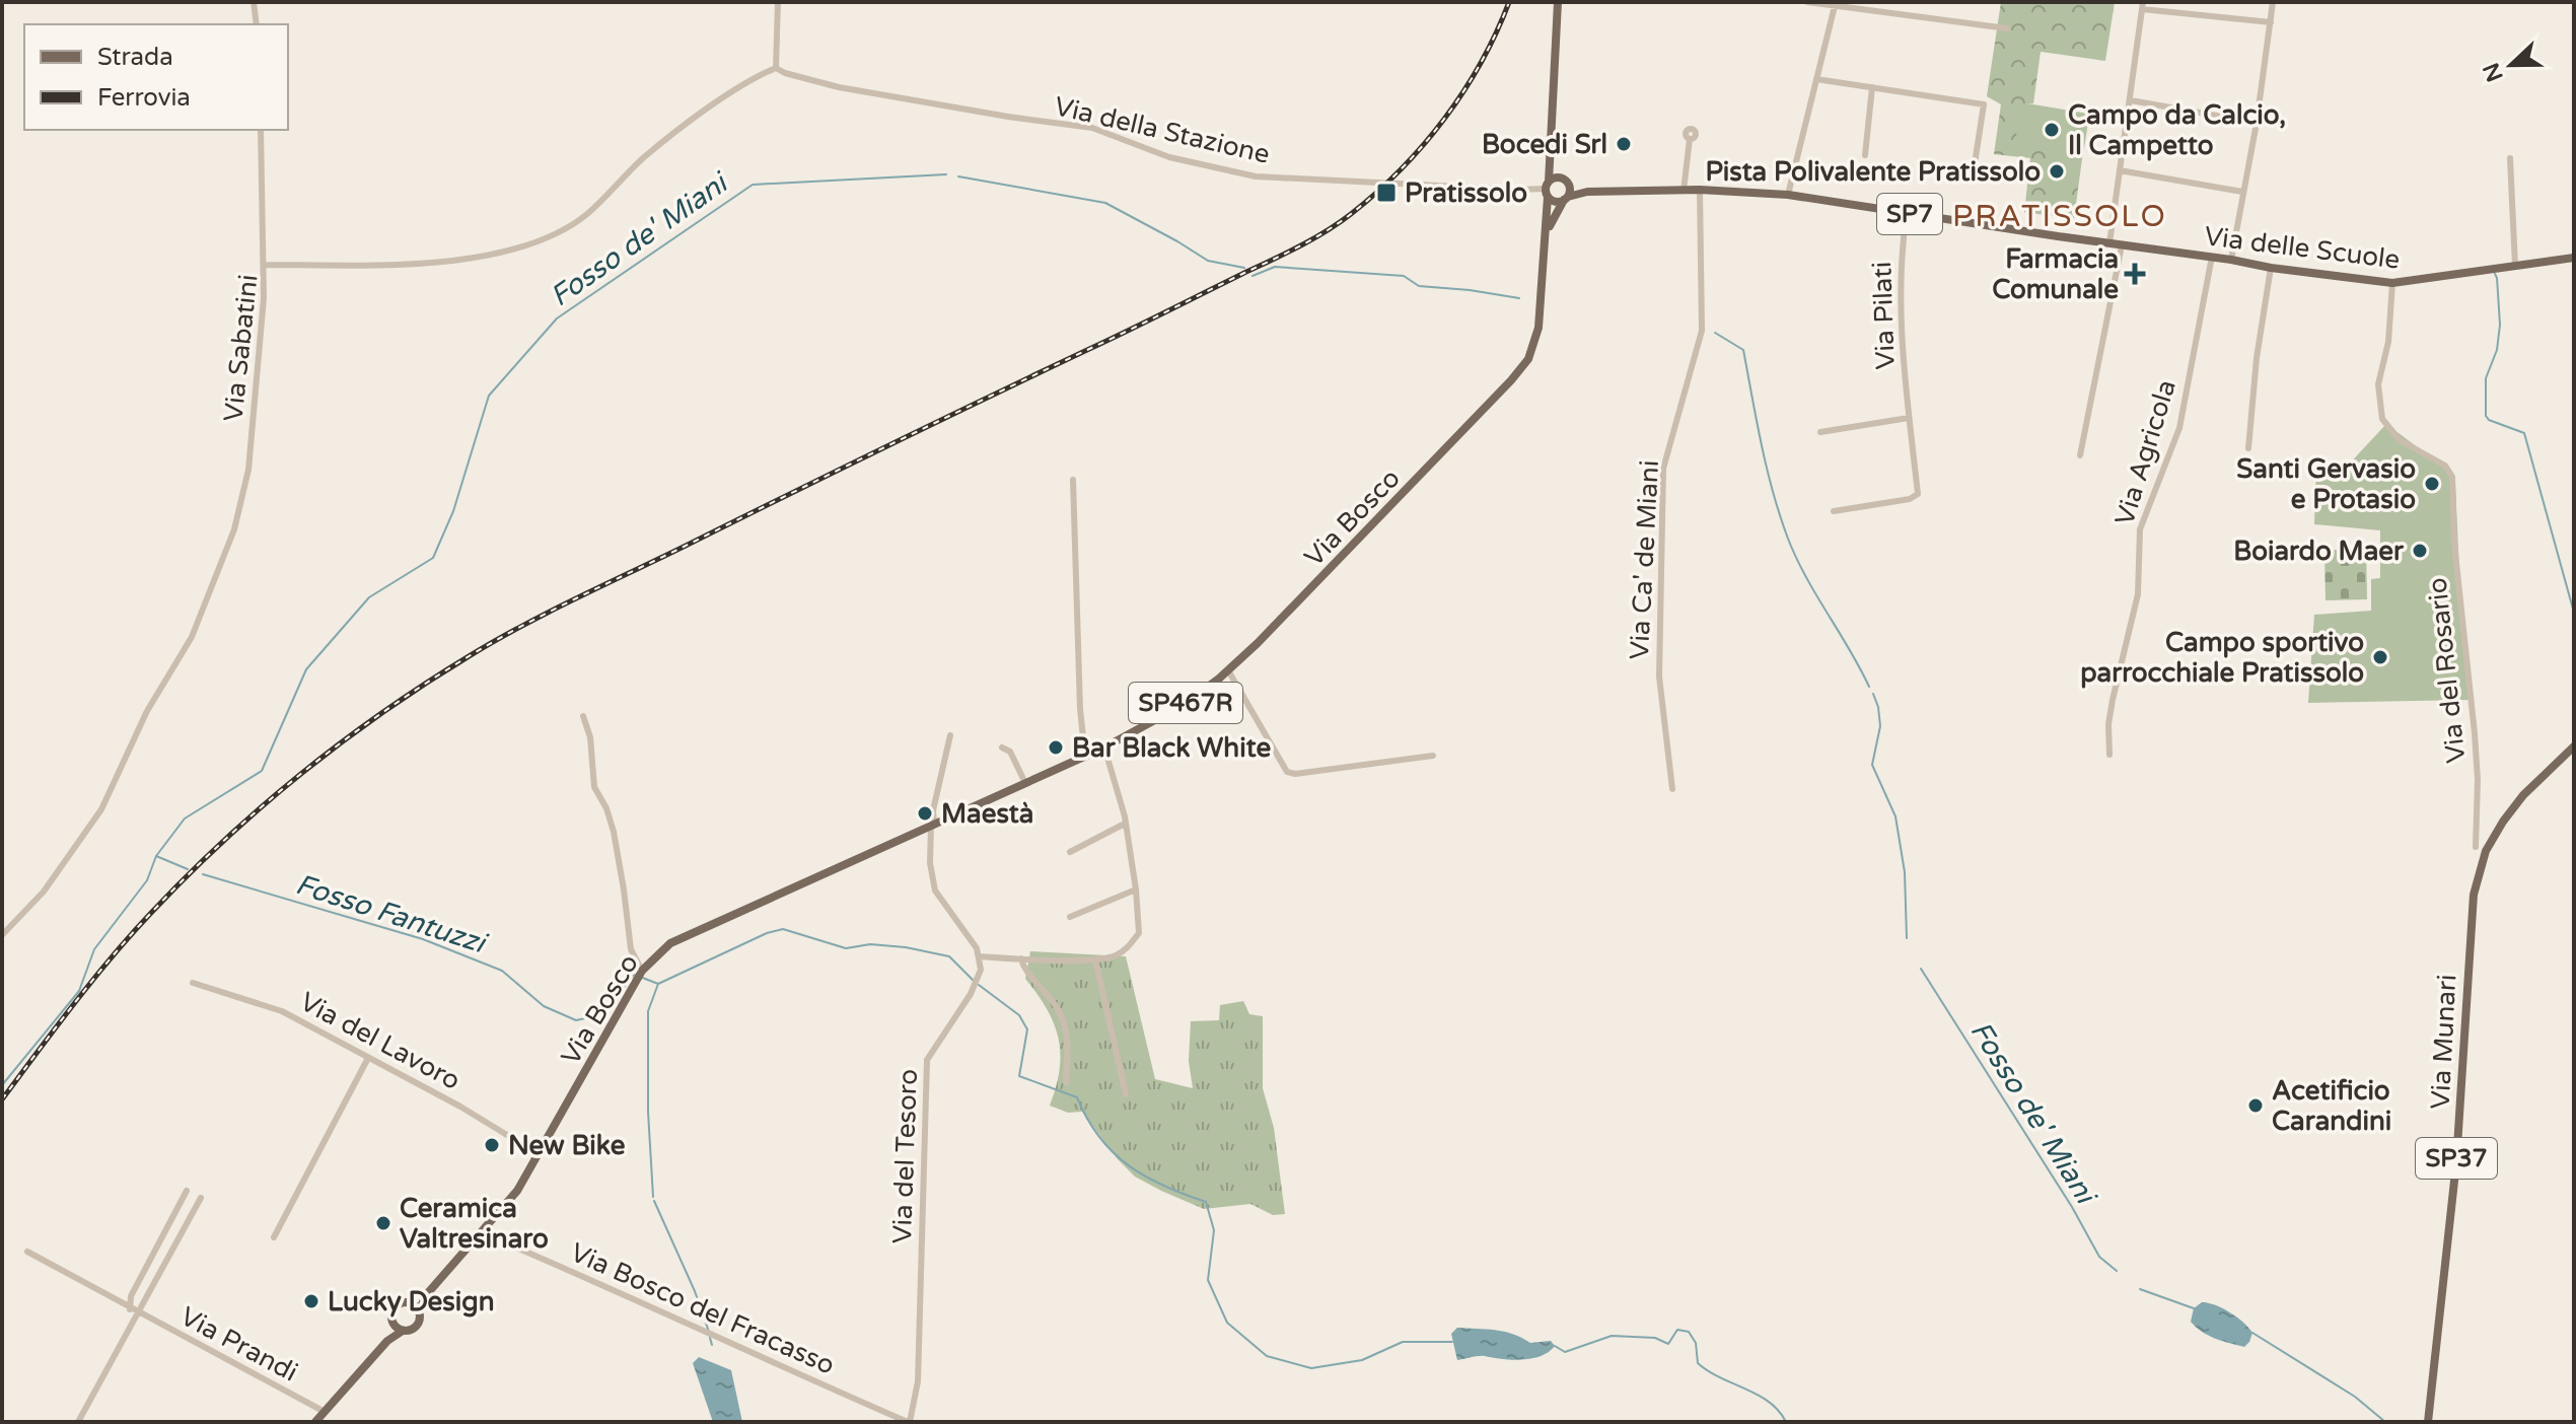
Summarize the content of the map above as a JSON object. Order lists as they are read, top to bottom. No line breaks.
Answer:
{"streets":{"main road":["SP7","Via delle Scuole","Via Bosco","SP467R","Via Munari","SP37"],"street":["Via della Stazione","Via Pilati","Via Sabatini","Via Agricola","Via Ca' de Miani","Via del Rosario","Via del Lavoro","Via del Tesoro","Via Bosco del Fracasso","Via Prandi"]},"crossings":[["Via della Stazione","Via delle Scuole"],["Via della Stazione","Via Sabatini"],["Via della Stazione","Via Bosco"],["Via delle Scuole","Via Pilati"],["Via delle Scuole","Via Agricola"],["Via delle Scuole","Via Bosco"],["Via delle Scuole","Via Ca' de Miani"],["Via delle Scuole","Via del Rosario"],["Via Bosco","Via del Lavoro"],["Via Bosco","Via Bosco del Fracasso"],["Via Bosco","Via Prandi"],["Via del Tesoro","Via Bosco del Fracasso"]],"districts":["PRATISSOLO"],"water":["Fosso de' Miani","Fosso Fantuzzi"],"places":{"other":["Campo da Calcio, Il Campetto","Bocedi Srl","Pista Polivalente Pratissolo","Santi Gervasio e Protasio","Boiardo Maer","Campo sportivo parrocchiale Pratissolo","Bar Black White","Maestà","Acetificio Carandini","New Bike","Ceramica Valtresinaro","Lucky Design"],"transit":["Pratissolo"],"health":["Farmacia Comunale"]},"legend":["Strada","Ferrovia"],"north":"left"}
